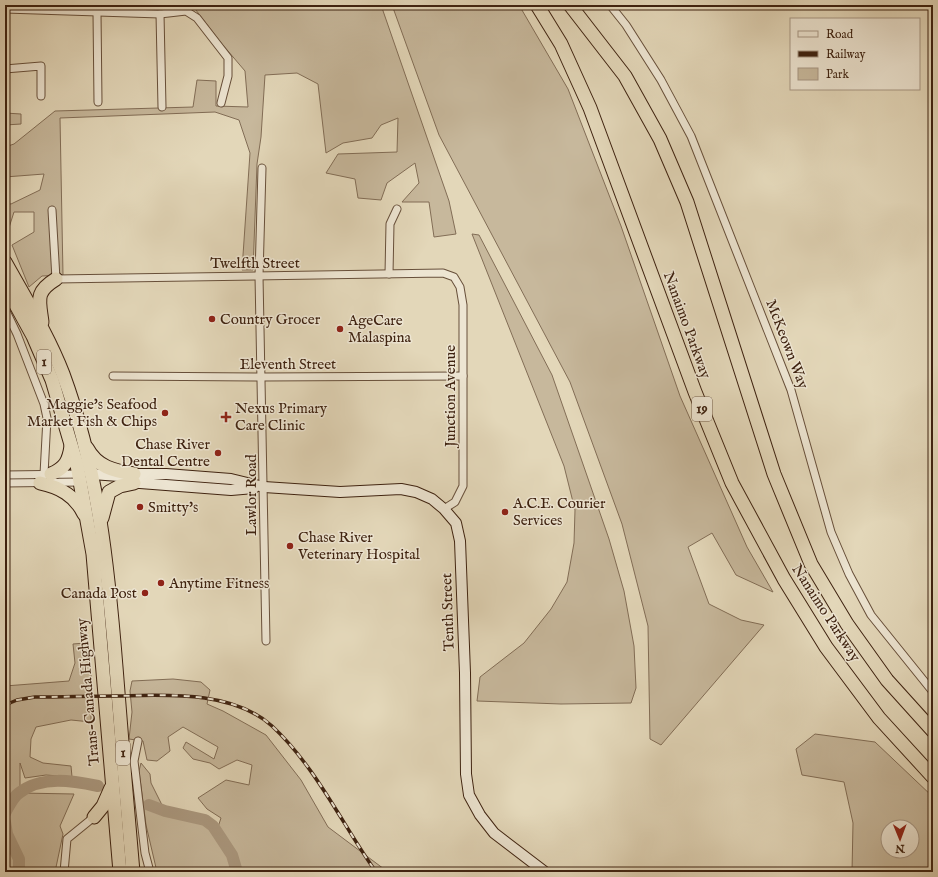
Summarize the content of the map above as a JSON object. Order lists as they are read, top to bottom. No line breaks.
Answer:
{"streets":{"highway":["Nanaimo Parkway","1","19","Trans-Canada Highway"],"street":["Twelfth Street","McKeown Way","Eleventh Street","Junction Avenue","Lawlor Road","Tenth Street"]},"crossings":[["Twelfth Street","Junction Avenue"],["Twelfth Street","Lawlor Road"],["Eleventh Street","Junction Avenue"],["Eleventh Street","Lawlor Road"],["Junction Avenue","Tenth Street"],["Lawlor Road","Tenth Street"],["Tenth Street","Trans-Canada Highway"]],"places":{"other":["Country Grocer","AgeCare Malaspina","Maggie's Seafood Market Fish & Chips","Chase River Dental Centre","Smitty's","A.C.E. Courier Services","Chase River Veterinary Hospital","Anytime Fitness","Canada Post"],"health":["Nexus Primary Care Clinic"]},"legend":["Road","Railway","Park"],"north":"bottom"}
